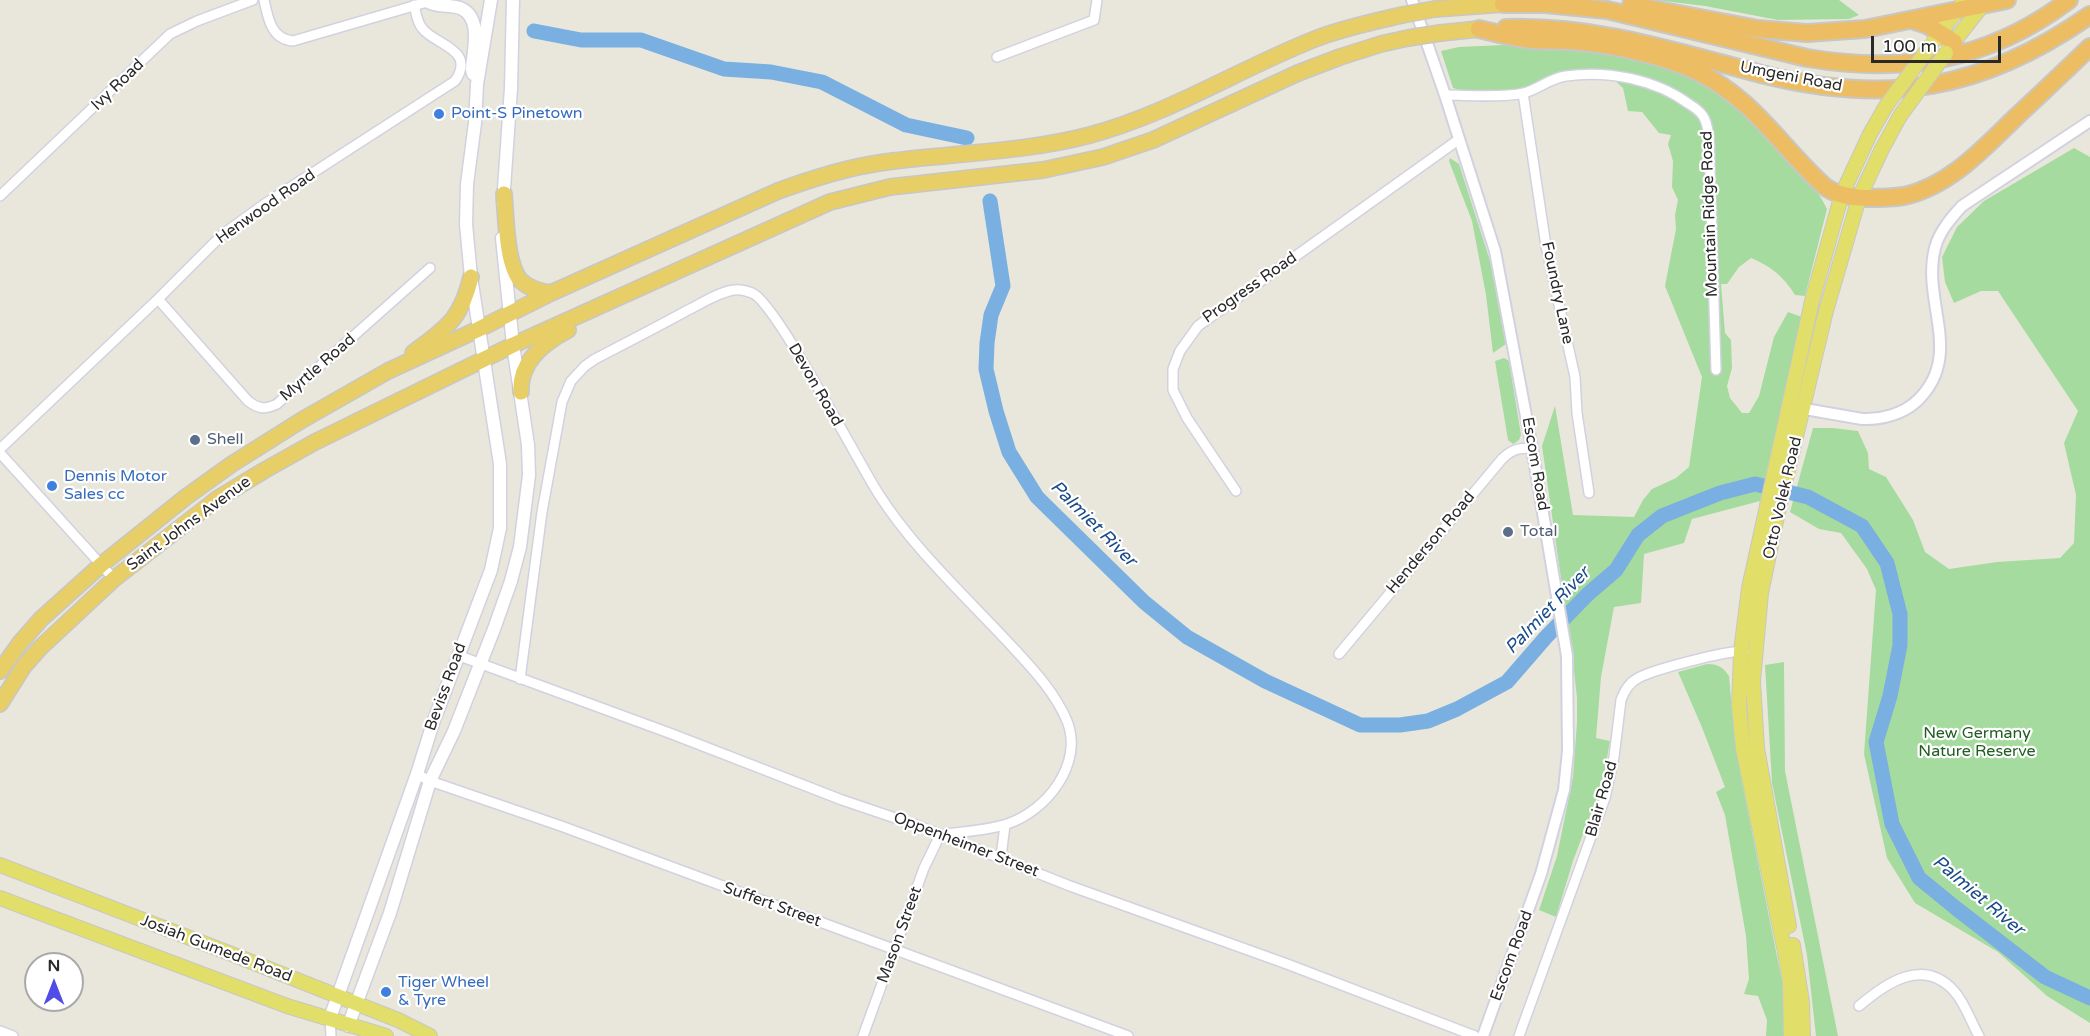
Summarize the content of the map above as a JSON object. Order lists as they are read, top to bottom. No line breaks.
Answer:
{"streets":{"highway":["Umgeni Road","Saint Johns Avenue"],"main road":["Otto Volek Road","Beviss Road","Josiah Gumede Road"],"street":["Ivy Road","Henwood Road","Mountain Ridge Road","Progress Road","Foundry Lane","Myrtle Road","Devon Road","Escom Road","Henderson Road","Blair Road","Oppenheimer Street","Suffert Street","Mason Street"]},"crossings":[["Umgeni Road","Saint Johns Avenue"],["Henwood Road","Myrtle Road"],["Mountain Ridge Road","Foundry Lane"],["Mountain Ridge Road","Escom Road"],["Progress Road","Escom Road"],["Devon Road","Oppenheimer Street"],["Devon Road","Mason Street"],["Escom Road","Henderson Road"],["Otto Volek Road","Blair Road"],["Saint Johns Avenue","Beviss Road"],["Beviss Road","Oppenheimer Street"],["Beviss Road","Suffert Street"],["Beviss Road","Josiah Gumede Road"],["Oppenheimer Street","Mason Street"],["Suffert Street","Mason Street"]],"water":["Palmiet River"],"parks":["New Germany Nature Reserve"],"places":["Point-S Pinetown","Shell","Dennis Motor Sales cc","Total","Tiger Wheel & Tyre"],"scale_bar":"100 m","north":"top"}
